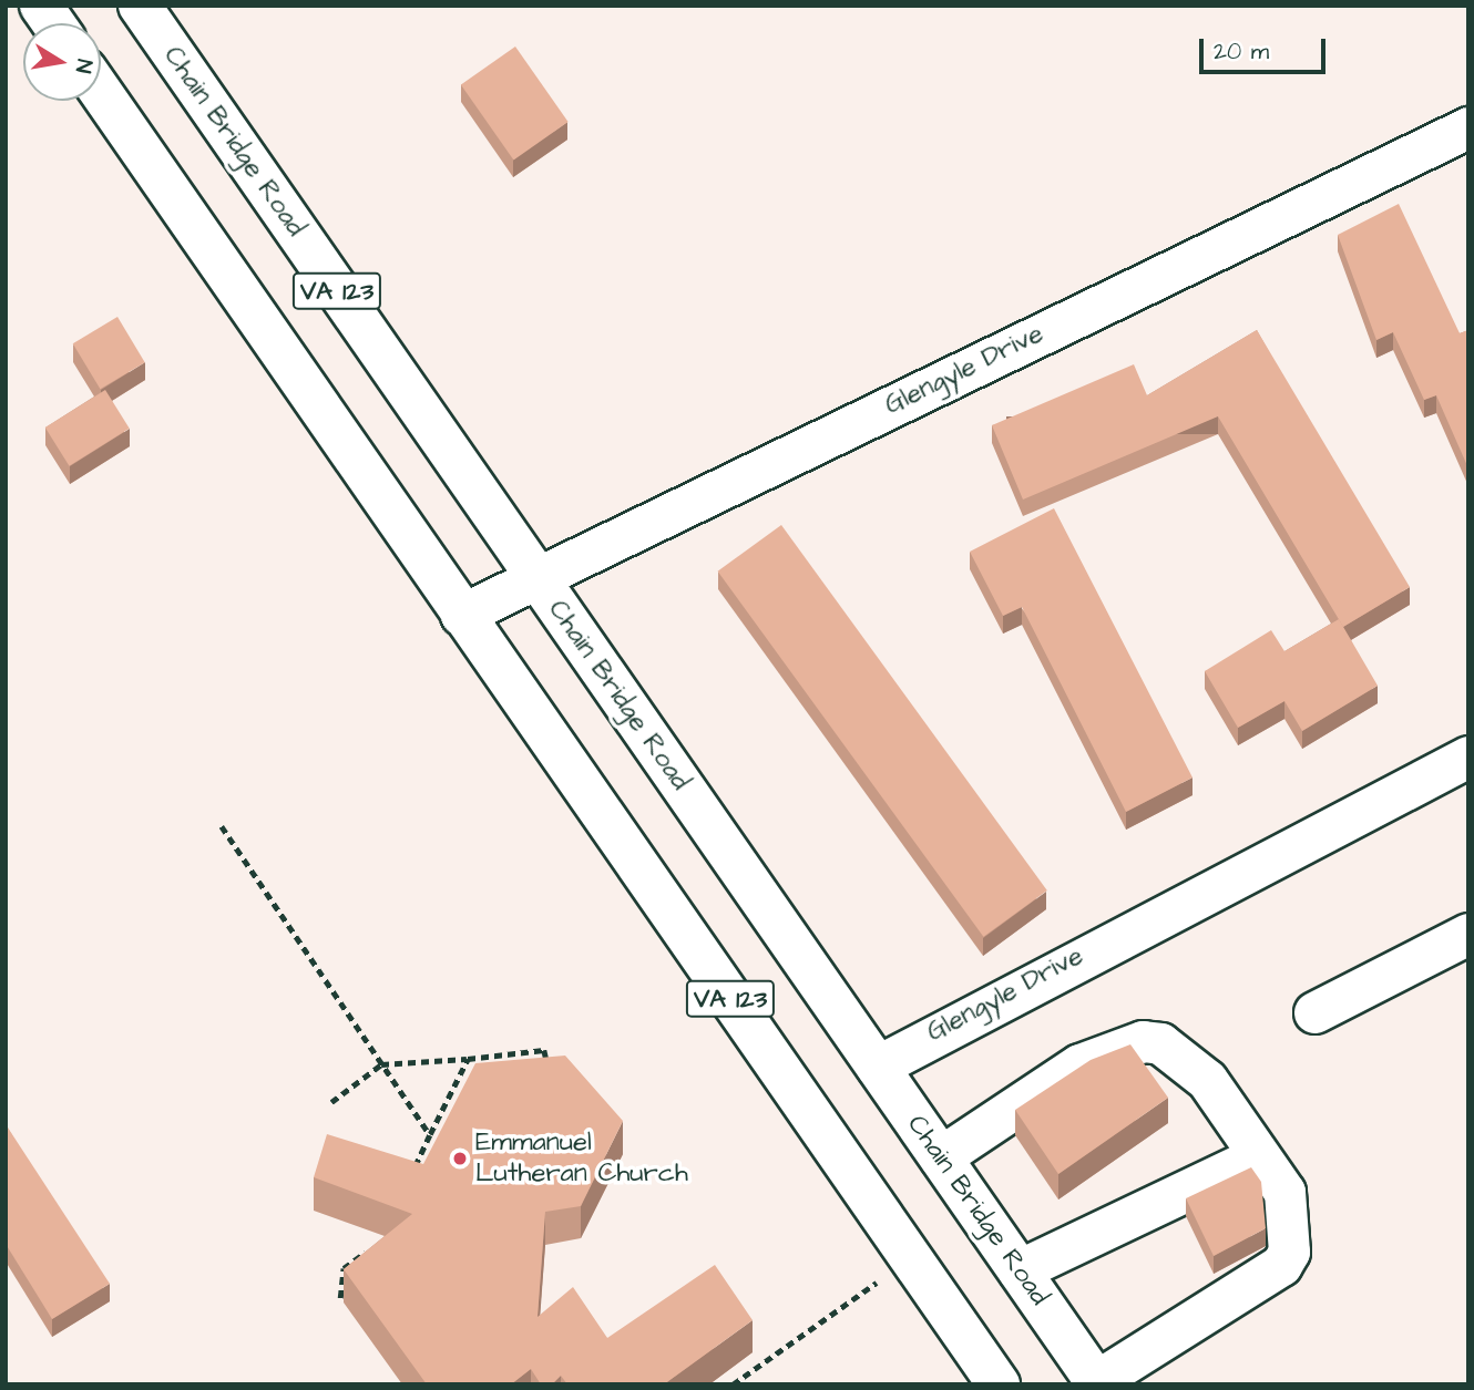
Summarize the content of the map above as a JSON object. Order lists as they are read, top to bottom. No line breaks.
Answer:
{"streets":{"main road":["Chain Bridge Road","VA 123"],"street":["Glengyle Drive"]},"crossings":[["Chain Bridge Road","Glengyle Drive"],["VA 123","Glengyle Drive"]],"places":["Emmanuel Lutheran Church"],"scale_bar":"20 m","north":"right"}
